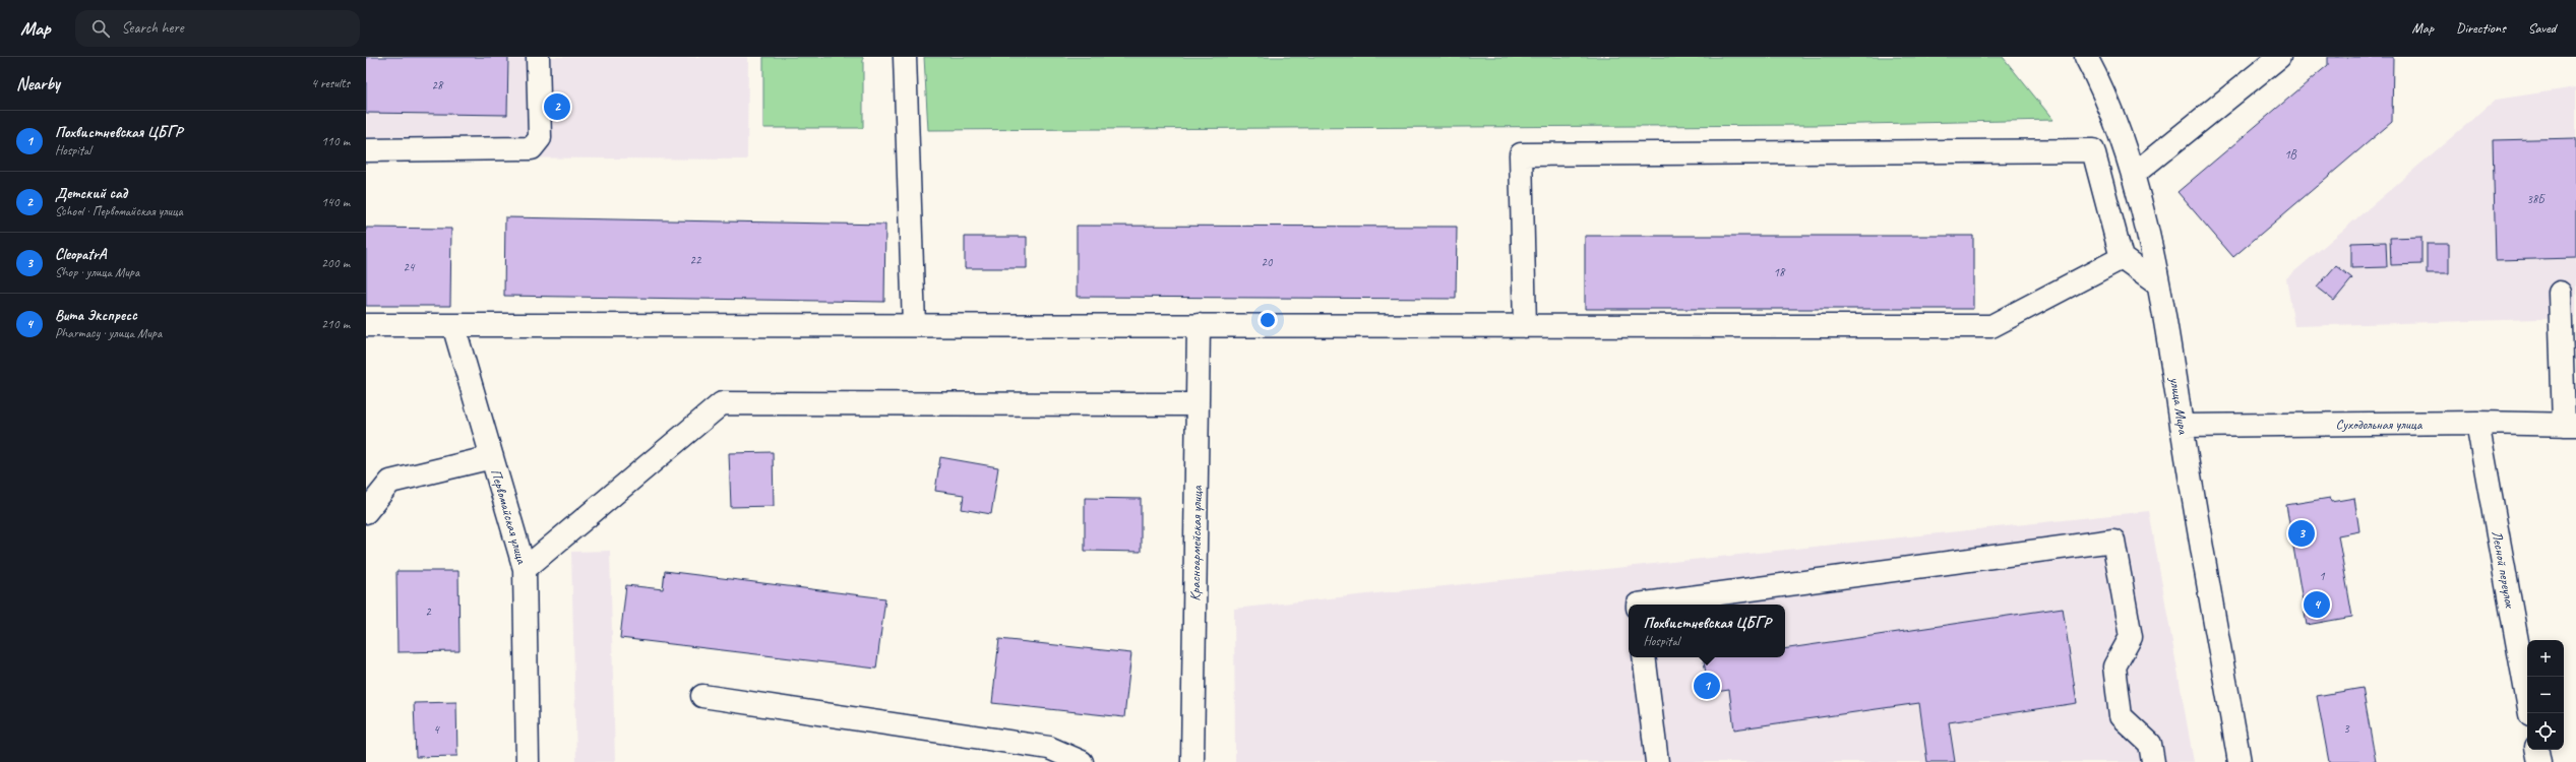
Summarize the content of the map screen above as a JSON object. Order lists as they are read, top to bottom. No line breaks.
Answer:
{"streets":{"street":["улица Мира","Суходольная улица","Первомайская улица","Красноармейская улица","Лесной переулок"]},"crossings":[["улица Мира","Суходольная улица"],["Суходольная улица","Лесной переулок"]],"house_numbers":["28","1В","38Б","22","20","24","18","1","2","3","4"],"page":{"header":"Map","search":"Search here","nav":["Map","Directions","Saved"],"heading":["Nearby","4 results"],"pins":["2","3","4","1"],"list":[{"mark":"1","name":"Похвистневская ЦБГР","note":"Hospital","value":"110 m"},{"mark":"2","name":"Детский сад","note":"School · Первомайская улица","value":"140 m"},{"mark":"3","name":"CleopatrA","note":"Shop · улица Мира","value":"200 m"},{"mark":"4","name":"Вита Экспресс","note":"Pharmacy · улица Мира","value":"210 m"}],"popup":["Похвистневская ЦБГР","Hospital"],"map_buttons":["+","−"]}}
